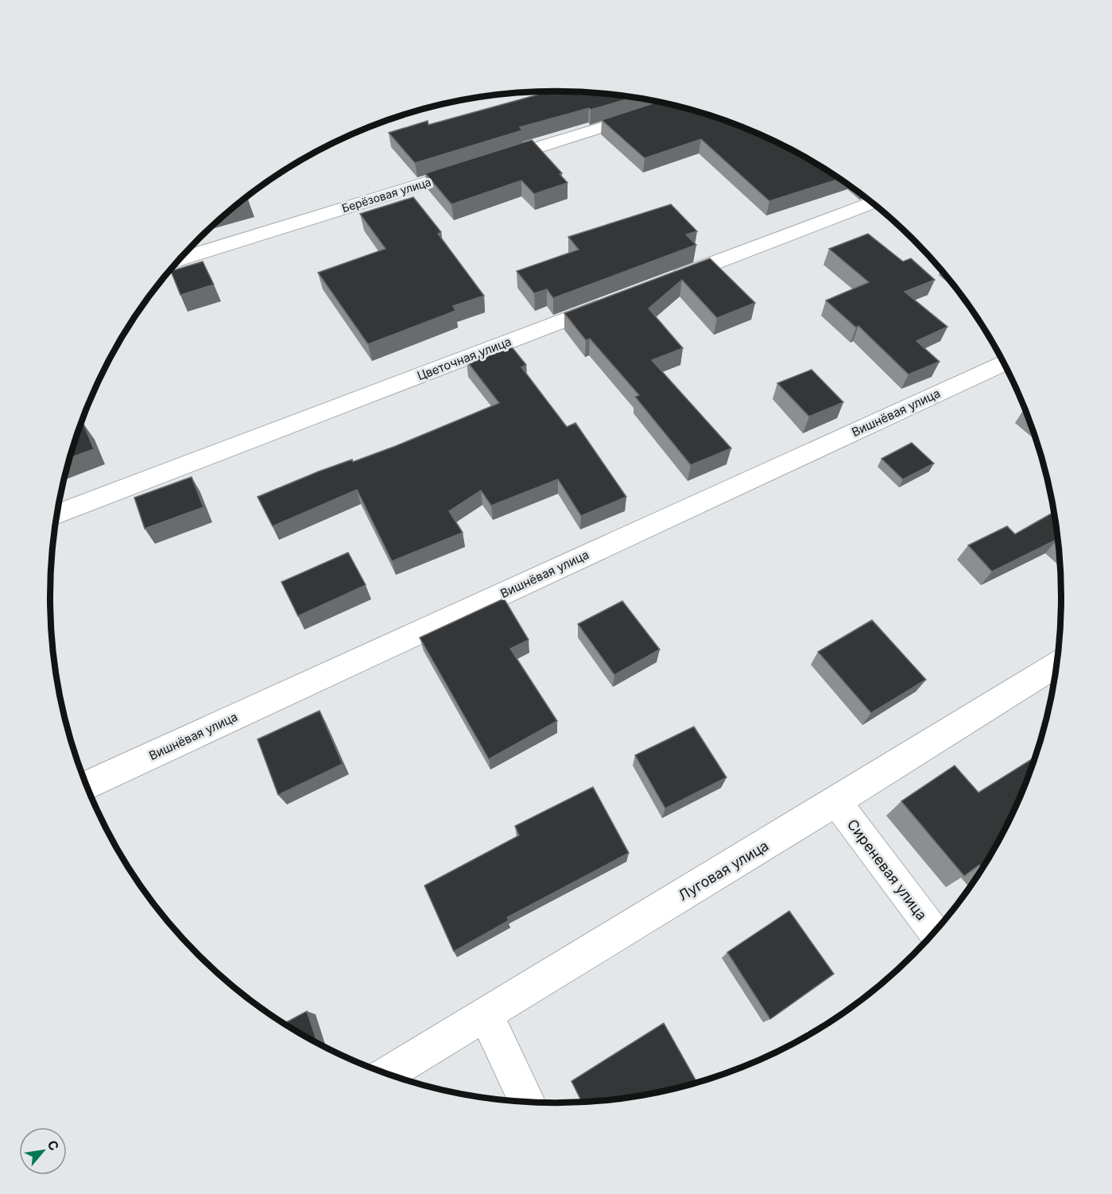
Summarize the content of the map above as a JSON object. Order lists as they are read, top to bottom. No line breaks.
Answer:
{"streets":{"street":["Берёзовая улица","Цветочная улица","Вишнёвая улица","Сиреневая улица","Луговая улица"]},"crossings":[["Сиреневая улица","Луговая улица"]],"north":"top right"}
